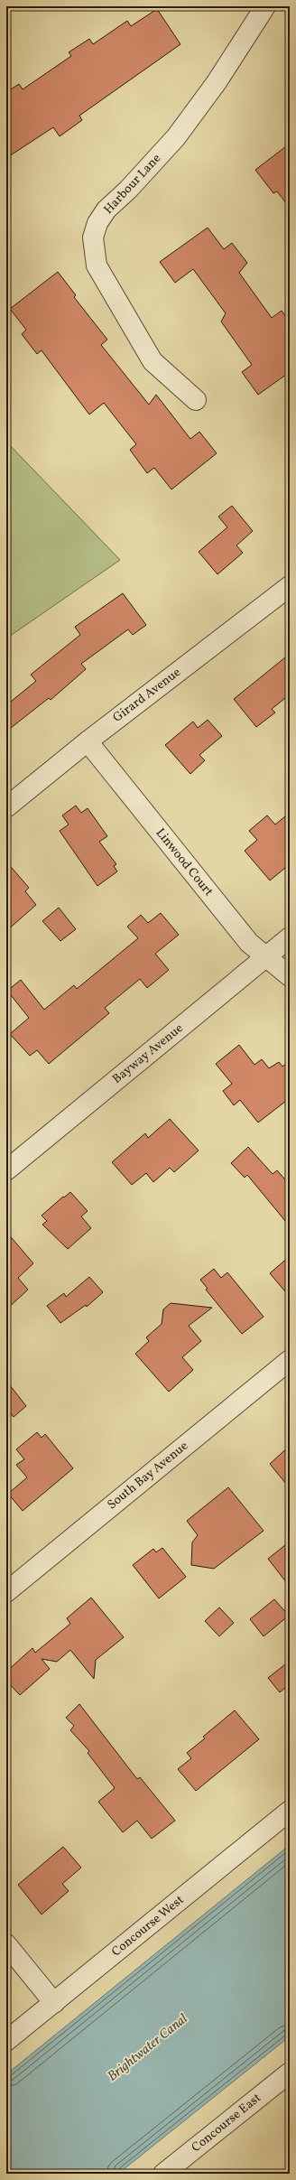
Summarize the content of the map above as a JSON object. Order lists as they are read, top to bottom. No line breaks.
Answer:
{"streets":{"street":["Harbour Lane","Girard Avenue","Linwood Court","Bayway Avenue","South Bay Avenue","Concourse West","Concourse East"]},"crossings":[["Girard Avenue","Linwood Court"],["Linwood Court","Bayway Avenue"]],"water":["Brightwater Canal"]}
